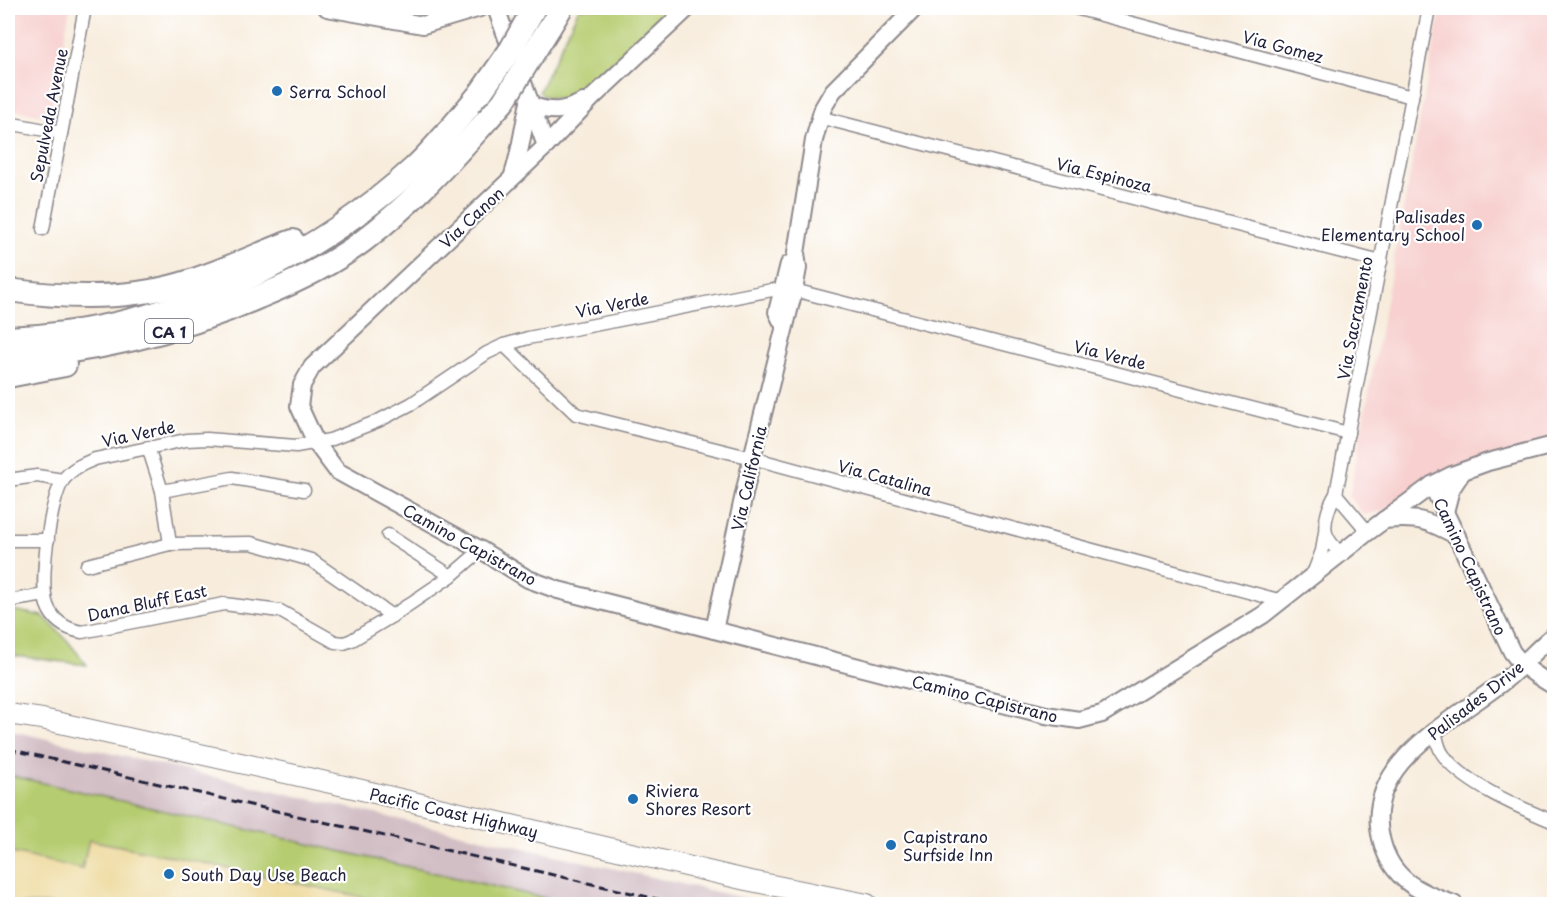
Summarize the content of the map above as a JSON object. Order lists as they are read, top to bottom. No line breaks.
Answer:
{"streets":{"highway":["CA 1"],"main road":["Via Canon","Via California","Camino Capistrano","Palisades Drive","Pacific Coast Highway"],"street":["Via Gomez","Sepulveda Avenue","Via Espinoza","Via Verde","Via Sacramento","Via Catalina","Dana Bluff East"]},"crossings":[["Via Gomez","Via Sacramento"],["Via Espinoza","Via Sacramento"],["Via Espinoza","Via California"],["Via Canon","Via Verde"],["Via Canon","Camino Capistrano"],["Via Verde","Via Sacramento"],["Via Verde","Via Catalina"],["Via Verde","Via California"],["Via Verde","Camino Capistrano"],["Via Sacramento","Camino Capistrano"],["Via Catalina","Via California"],["Via Catalina","Camino Capistrano"],["Via California","Camino Capistrano"],["Camino Capistrano","Dana Bluff East"],["Camino Capistrano","Palisades Drive"]],"places":["Serra School","Palisades Elementary School","Riviera Shores Resort","Capistrano Surfside Inn","South Day Use Beach"]}
